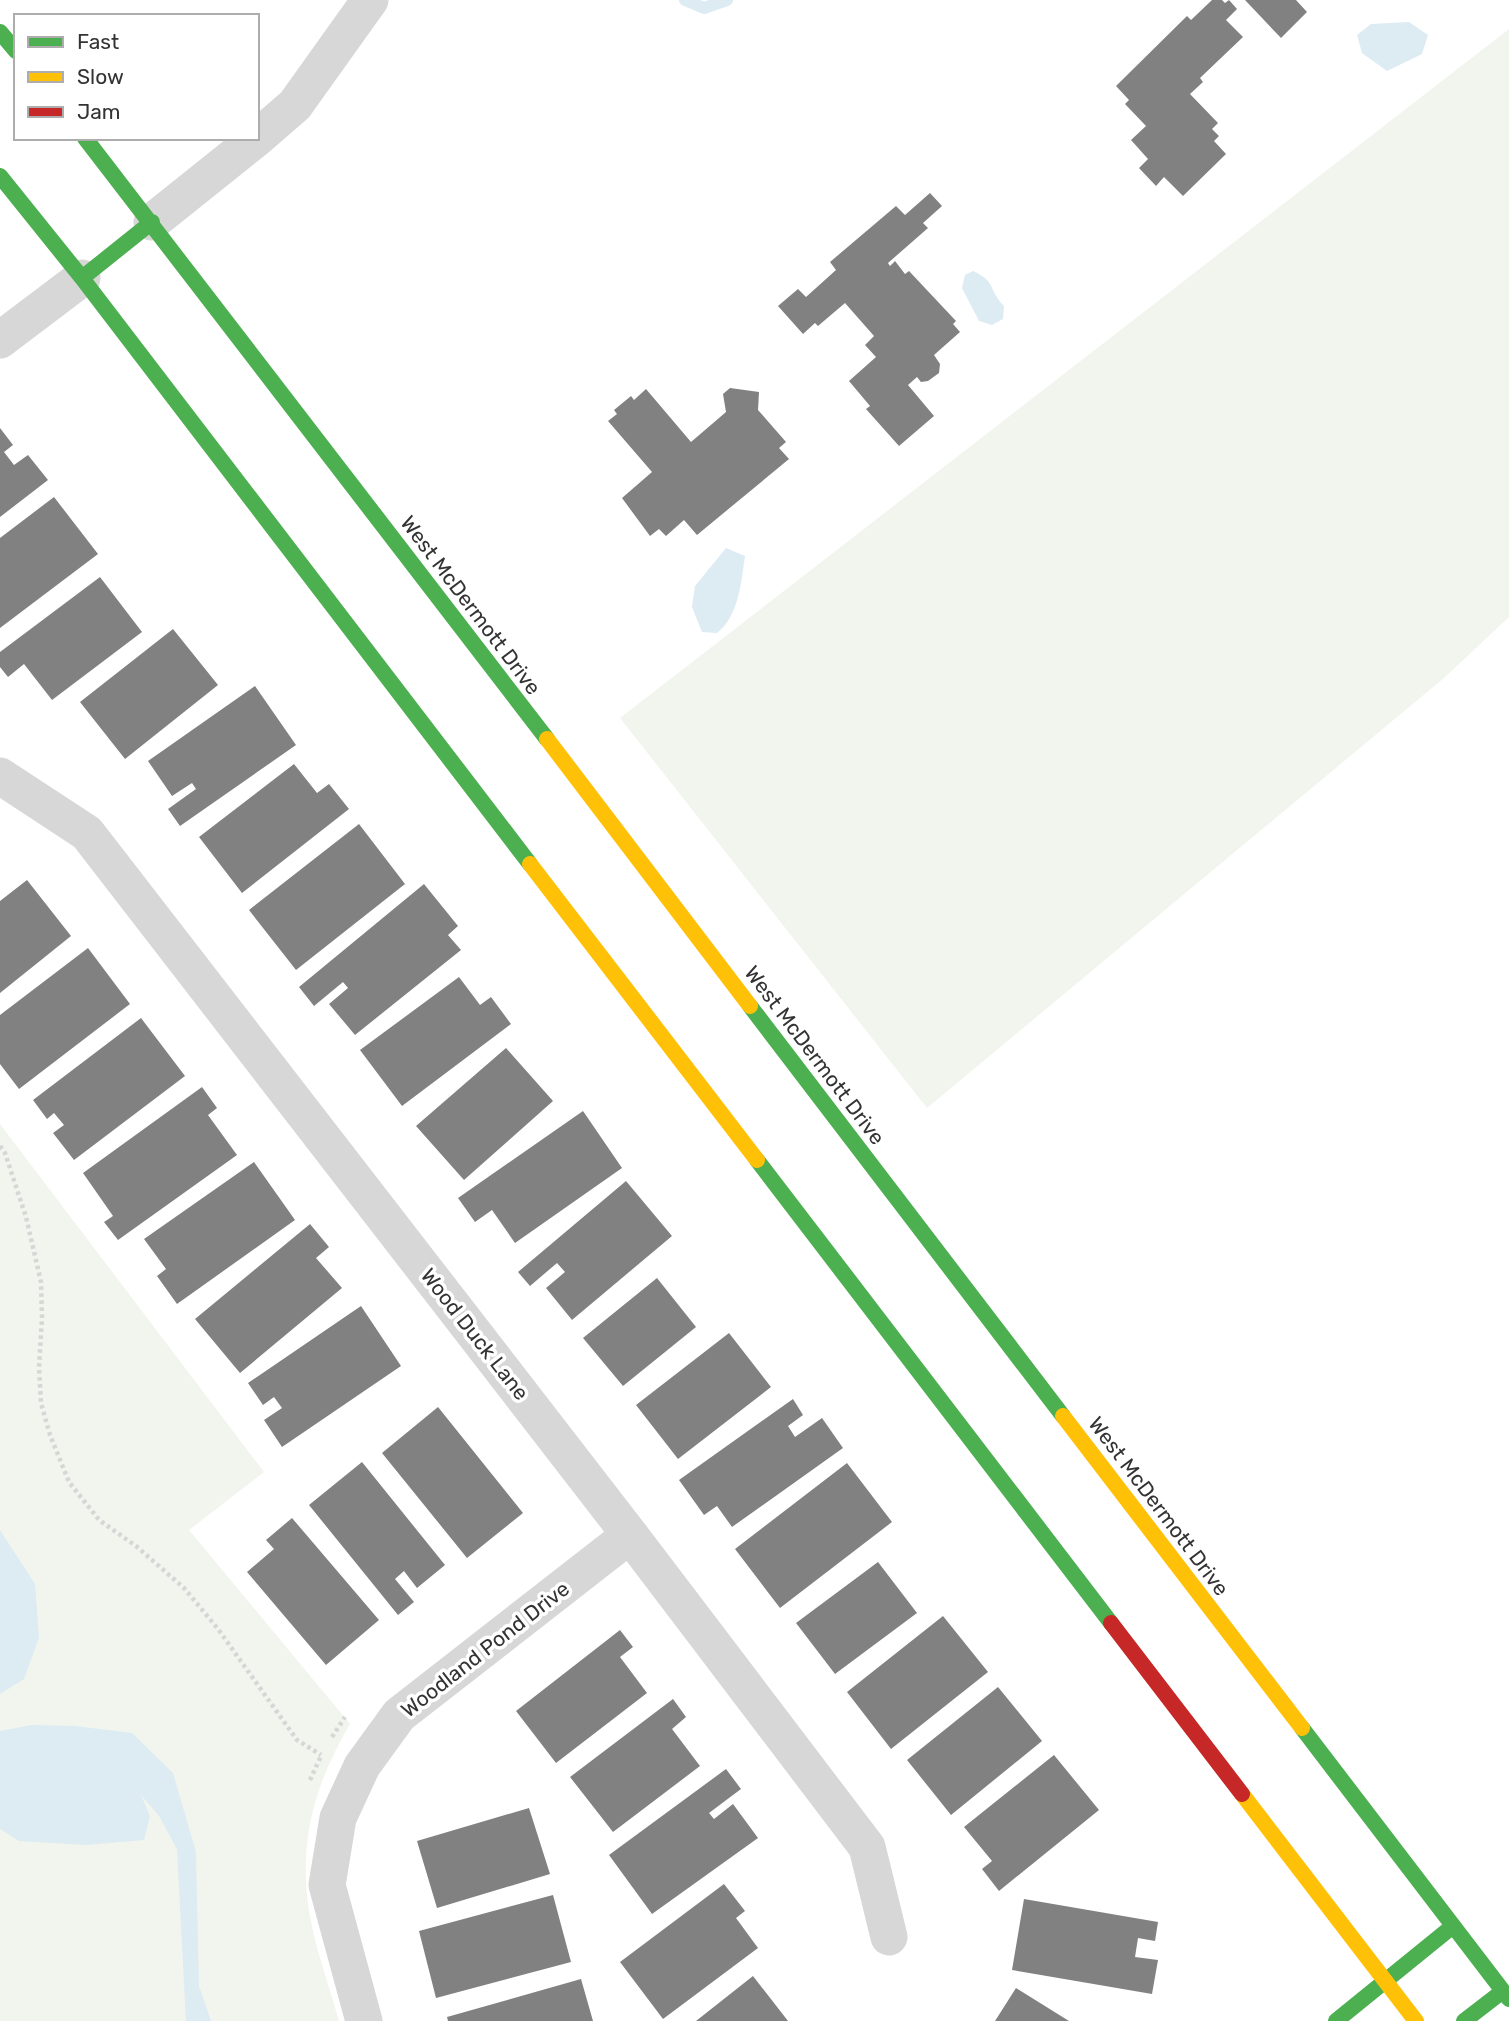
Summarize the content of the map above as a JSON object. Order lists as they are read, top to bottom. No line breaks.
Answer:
{"streets":{"main road":["West McDermott Drive"],"street":["Wood Duck Lane","Woodland Pond Drive"]},"crossings":[["Wood Duck Lane","Woodland Pond Drive"]],"legend":["Fast","Slow","Jam"]}
